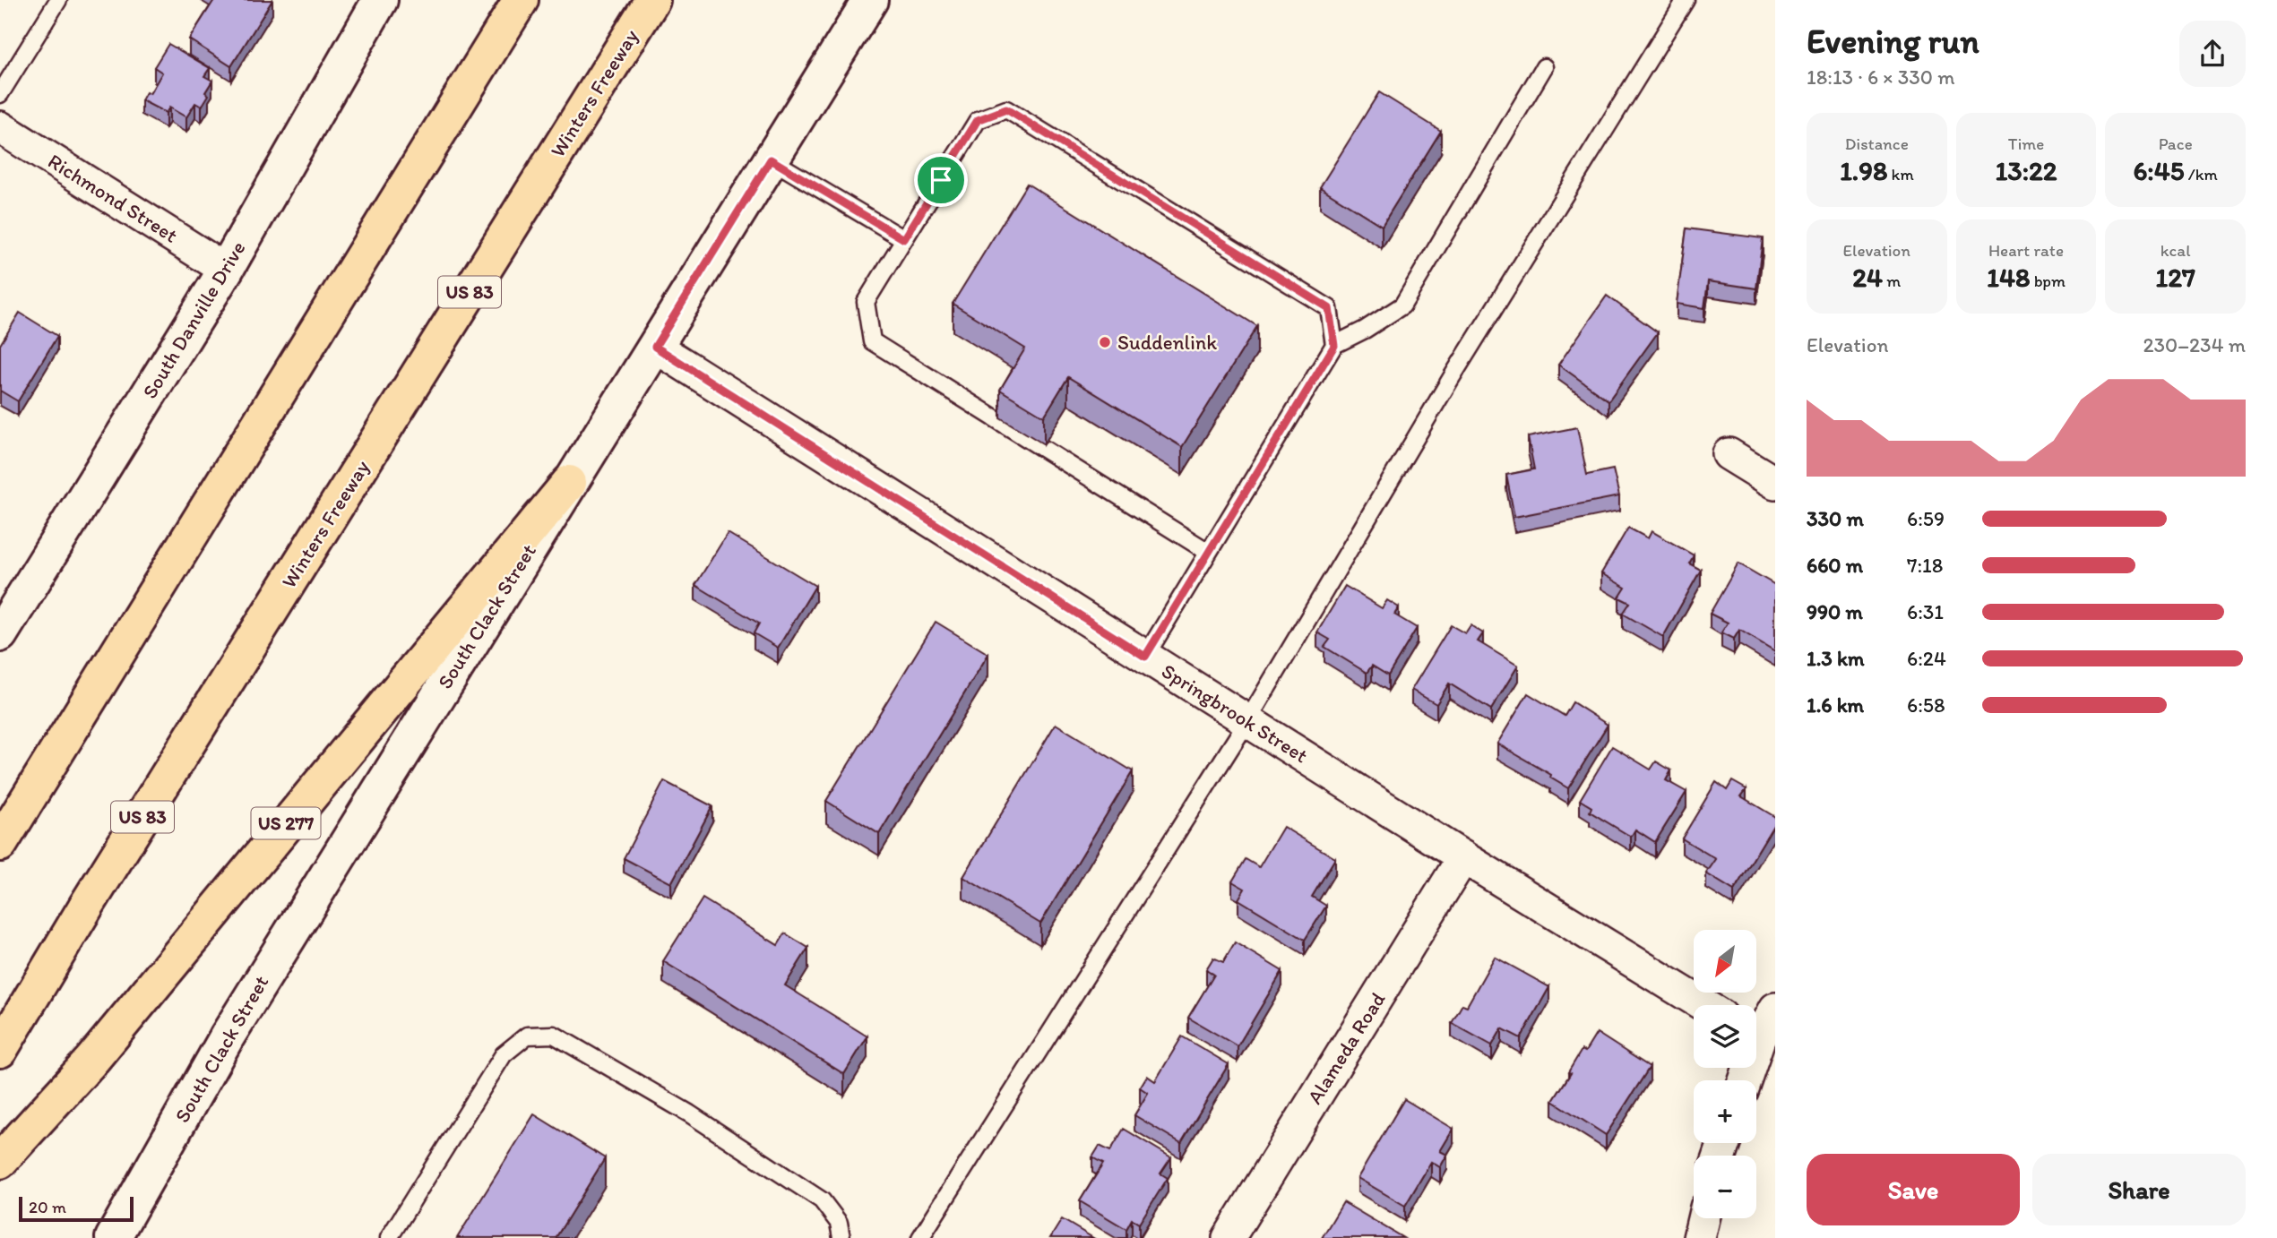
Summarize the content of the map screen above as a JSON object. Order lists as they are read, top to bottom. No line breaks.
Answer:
{"streets":{"highway":["Winters Freeway","US 83","US 277"],"main road":["South Danville Drive","South Clack Street"],"street":["Richmond Street","Springbrook Street","Alameda Road"]},"crossings":[["Richmond Street","South Danville Drive"],["South Clack Street","Springbrook Street"],["South Clack Street","US 277"],["Springbrook Street","Alameda Road"]],"places":["Suddenlink"],"scale_bar":"20 m","north":"bottom left","page":{"heading":["Evening run","18:13 · 6 × 330 m"],"stats":[["Distance","1.98 km"],["Time","13:22"],["Pace","6:45 /km"],["Elevation","24 m"],["Heart rate","148 bpm"],["kcal","127"]],"chart":["Elevation","230–234 m"],"list":[{"name":"330 m","note":"6:59"},{"name":"660 m","note":"7:18"},{"name":"990 m","note":"6:31"},{"name":"1.3 km","note":"6:24"},{"name":"1.6 km","note":"6:58"}],"map_buttons":["+","−"],"buttons":["Save","Share"],"scale":"20 m"}}
